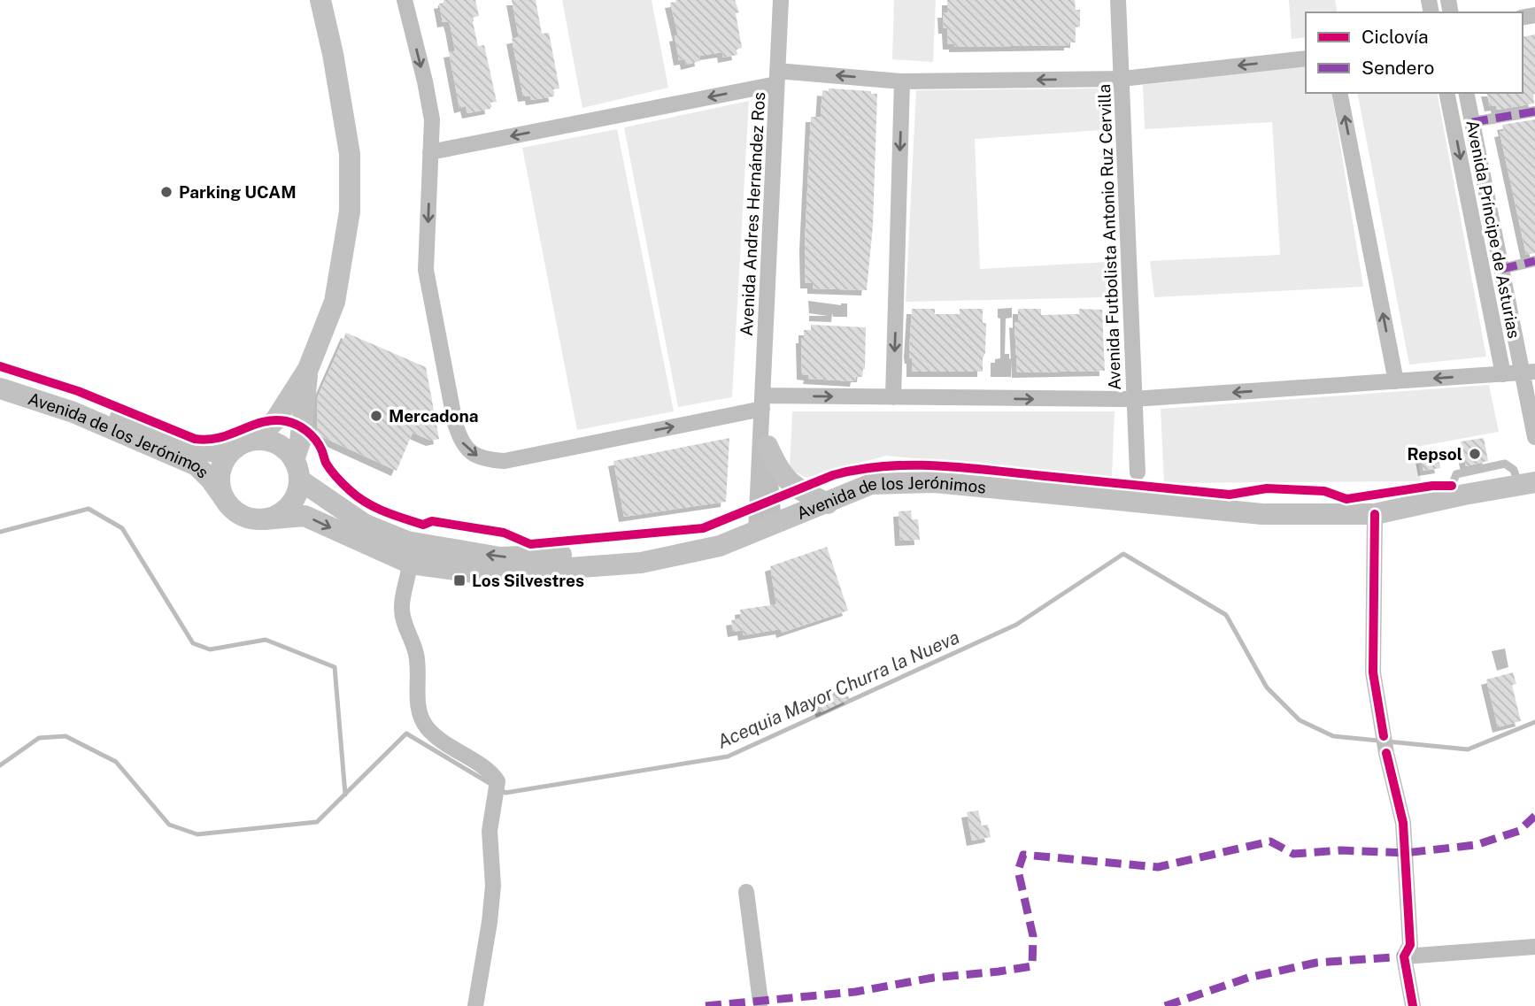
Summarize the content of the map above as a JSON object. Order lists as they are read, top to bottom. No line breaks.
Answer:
{"streets":{"main road":["Avenida de los Jerónimos"],"street":["Avenida Andres Hernández Ros","Avenida Príncipe de Asturias","Avenida Futbolista Antonio Ruz Cervilla"]},"crossings":[["Avenida Andres Hernández Ros","Avenida de los Jerónimos"]],"water":["Acequia Mayor Churra la Nueva"],"places":{"other":["Parking UCAM","Mercadona","Repsol"],"transit":["Los Silvestres"]},"legend":["Ciclovía","Sendero"]}
